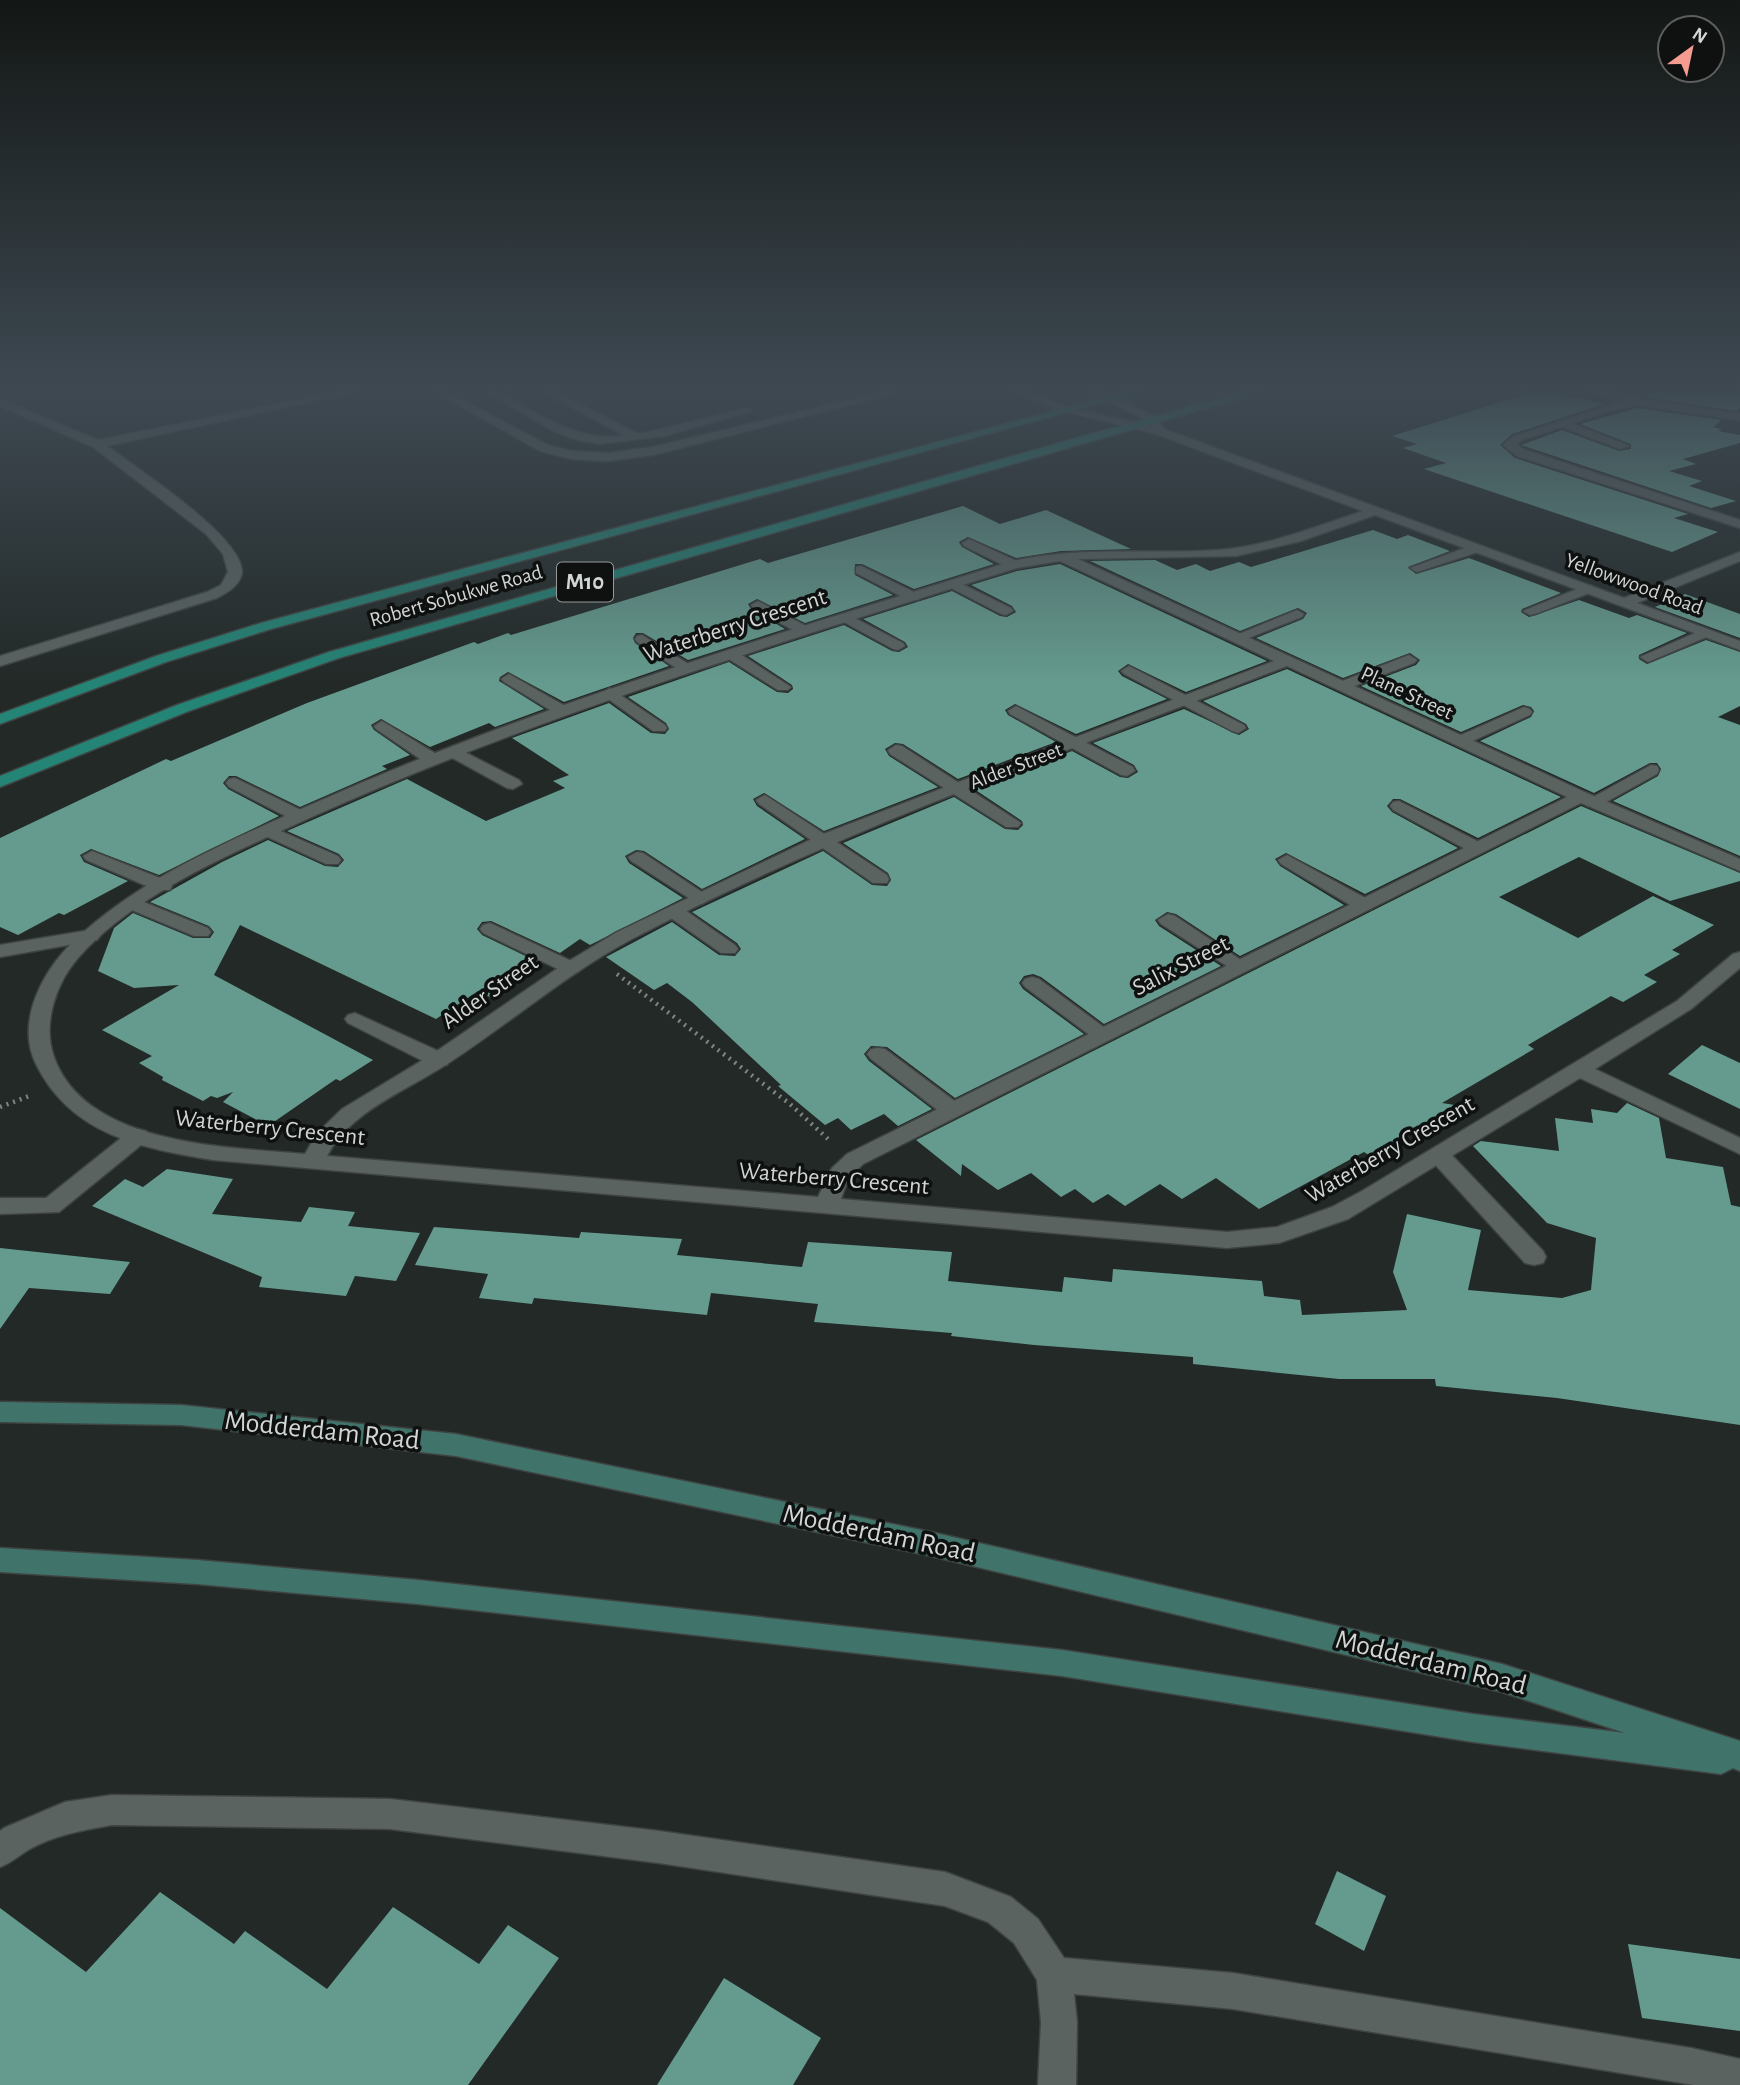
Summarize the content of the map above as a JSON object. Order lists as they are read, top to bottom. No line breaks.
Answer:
{"streets":{"main road":["M10","Robert Sobukwe Road"],"street":["Yellowwood Road","Waterberry Crescent","Plane Street","Alder Street","Salix Street","Modderdam Road"]},"crossings":[["Yellowwood Road","Waterberry Crescent"],["Waterberry Crescent","Plane Street"],["Waterberry Crescent","Alder Street"],["Waterberry Crescent","Salix Street"],["Plane Street","Alder Street"],["Plane Street","Salix Street"]],"north":"top right"}
